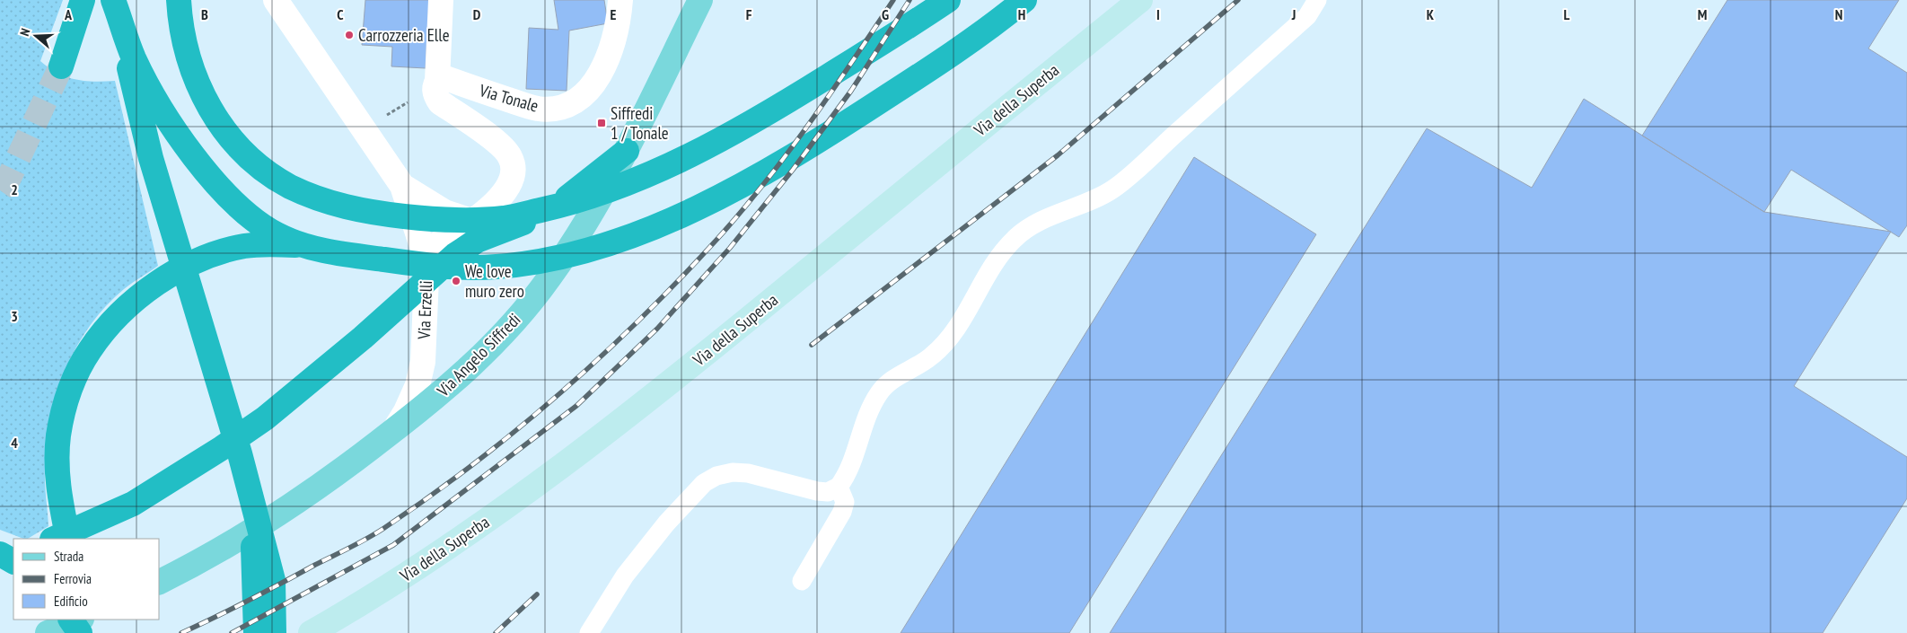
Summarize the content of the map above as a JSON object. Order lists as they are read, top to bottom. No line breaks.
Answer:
{"streets":{"main road":["Via Angelo Siffredi"],"street":["Via Tonale","Via della Superba","Via Erzelli"]},"crossings":[["Via Tonale","Via Erzelli"],["Via Erzelli","Via Angelo Siffredi"]],"places":{"other":["Carrozzeria Elle","We love muro zero"],"transit":["Siffredi 1 / Tonale"]},"legend":["Strada","Ferrovia","Edificio"],"north":"left","grid":{"columns":["A","B","C","D","E","F","G","H","I","J","K","L","M","N"],"rows":["2","3","4"]}}
